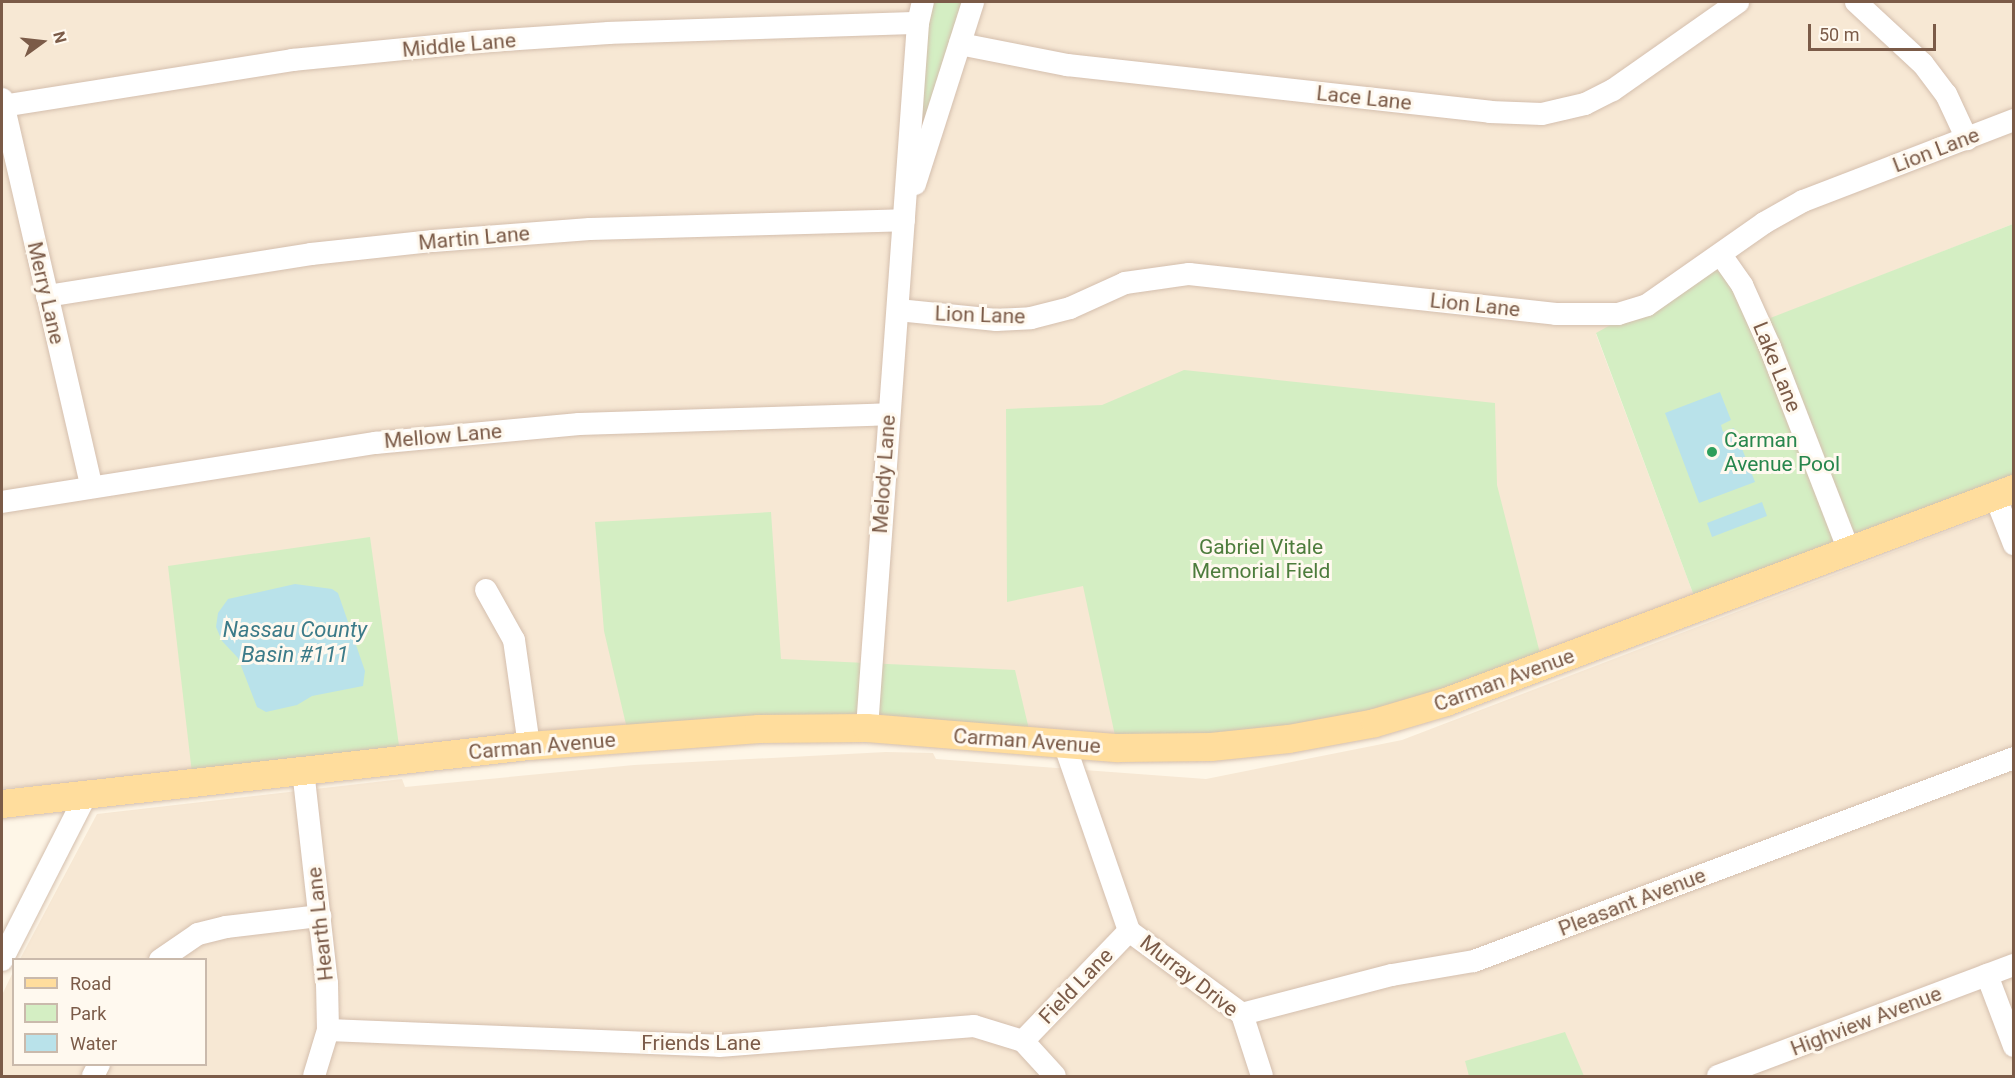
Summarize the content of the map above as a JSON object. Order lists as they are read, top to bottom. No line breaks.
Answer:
{"streets":{"main road":["Carman Avenue"],"street":["Middle Lane","Lace Lane","Lion Lane","Martin Lane","Merry Lane","Lake Lane","Mellow Lane","Melody Lane","Pleasant Avenue","Hearth Lane","Murray Drive","Field Lane","Highview Avenue","Friends Lane"]},"crossings":[["Middle Lane","Merry Lane"],["Middle Lane","Melody Lane"],["Lace Lane","Melody Lane"],["Lion Lane","Lake Lane"],["Lion Lane","Melody Lane"],["Martin Lane","Merry Lane"],["Martin Lane","Melody Lane"],["Merry Lane","Mellow Lane"],["Lake Lane","Carman Avenue"],["Mellow Lane","Melody Lane"],["Melody Lane","Carman Avenue"],["Carman Avenue","Hearth Lane"],["Carman Avenue","Murray Drive"],["Pleasant Avenue","Murray Drive"],["Hearth Lane","Friends Lane"],["Murray Drive","Field Lane"],["Field Lane","Friends Lane"]],"water":["Nassau County Basin #111"],"parks":["Gabriel Vitale Memorial Field"],"places":["Carman Avenue Pool"],"legend":["Road","Park","Water"],"scale_bar":"50 m","north":"right"}
